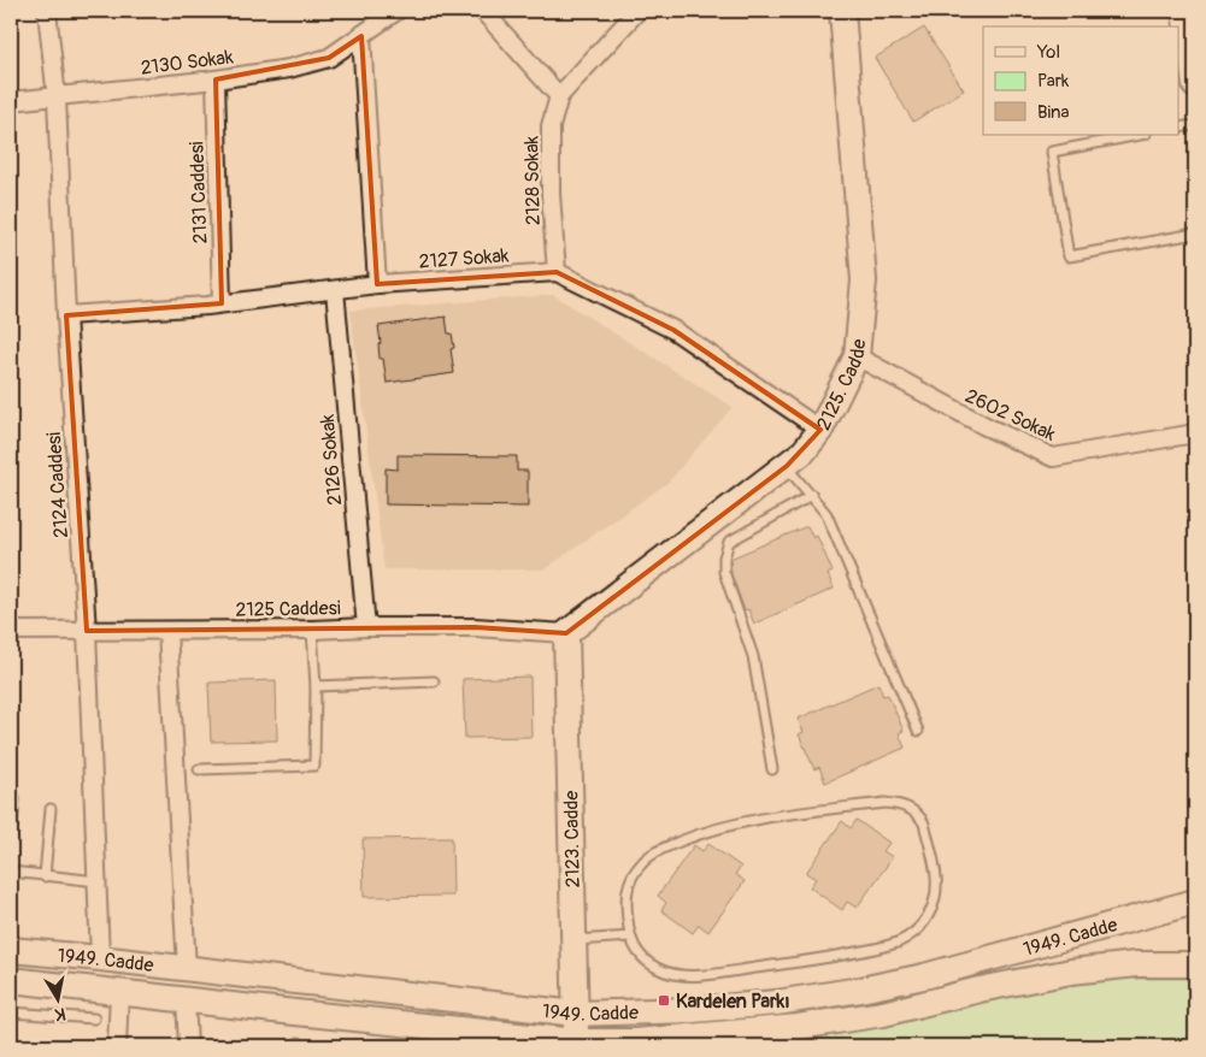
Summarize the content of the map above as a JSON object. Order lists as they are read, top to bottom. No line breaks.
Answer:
{"streets":{"street":["2130 Sokak","2128 Sokak","2131 Caddesi","2127 Sokak","2125. Cadde","2602 Sokak","2126 Sokak","2124 Caddesi","2125 Caddesi","2123. Cadde","1949. Cadde"]},"crossings":[["2130 Sokak","2131 Caddesi"],["2130 Sokak","2124 Caddesi"],["2128 Sokak","2127 Sokak"],["2131 Caddesi","2127 Sokak"],["2127 Sokak","2126 Sokak"],["2127 Sokak","2124 Caddesi"],["2125. Cadde","2602 Sokak"],["2125. Cadde","2125 Caddesi"],["2125. Cadde","2123. Cadde"],["2126 Sokak","2125 Caddesi"],["2124 Caddesi","2125 Caddesi"],["2124 Caddesi","1949. Cadde"],["2125 Caddesi","2123. Cadde"],["2123. Cadde","1949. Cadde"]],"places":{"transit":["Kardelen Parkı"]},"legend":["Yol","Park","Bina"],"north":"bottom"}
